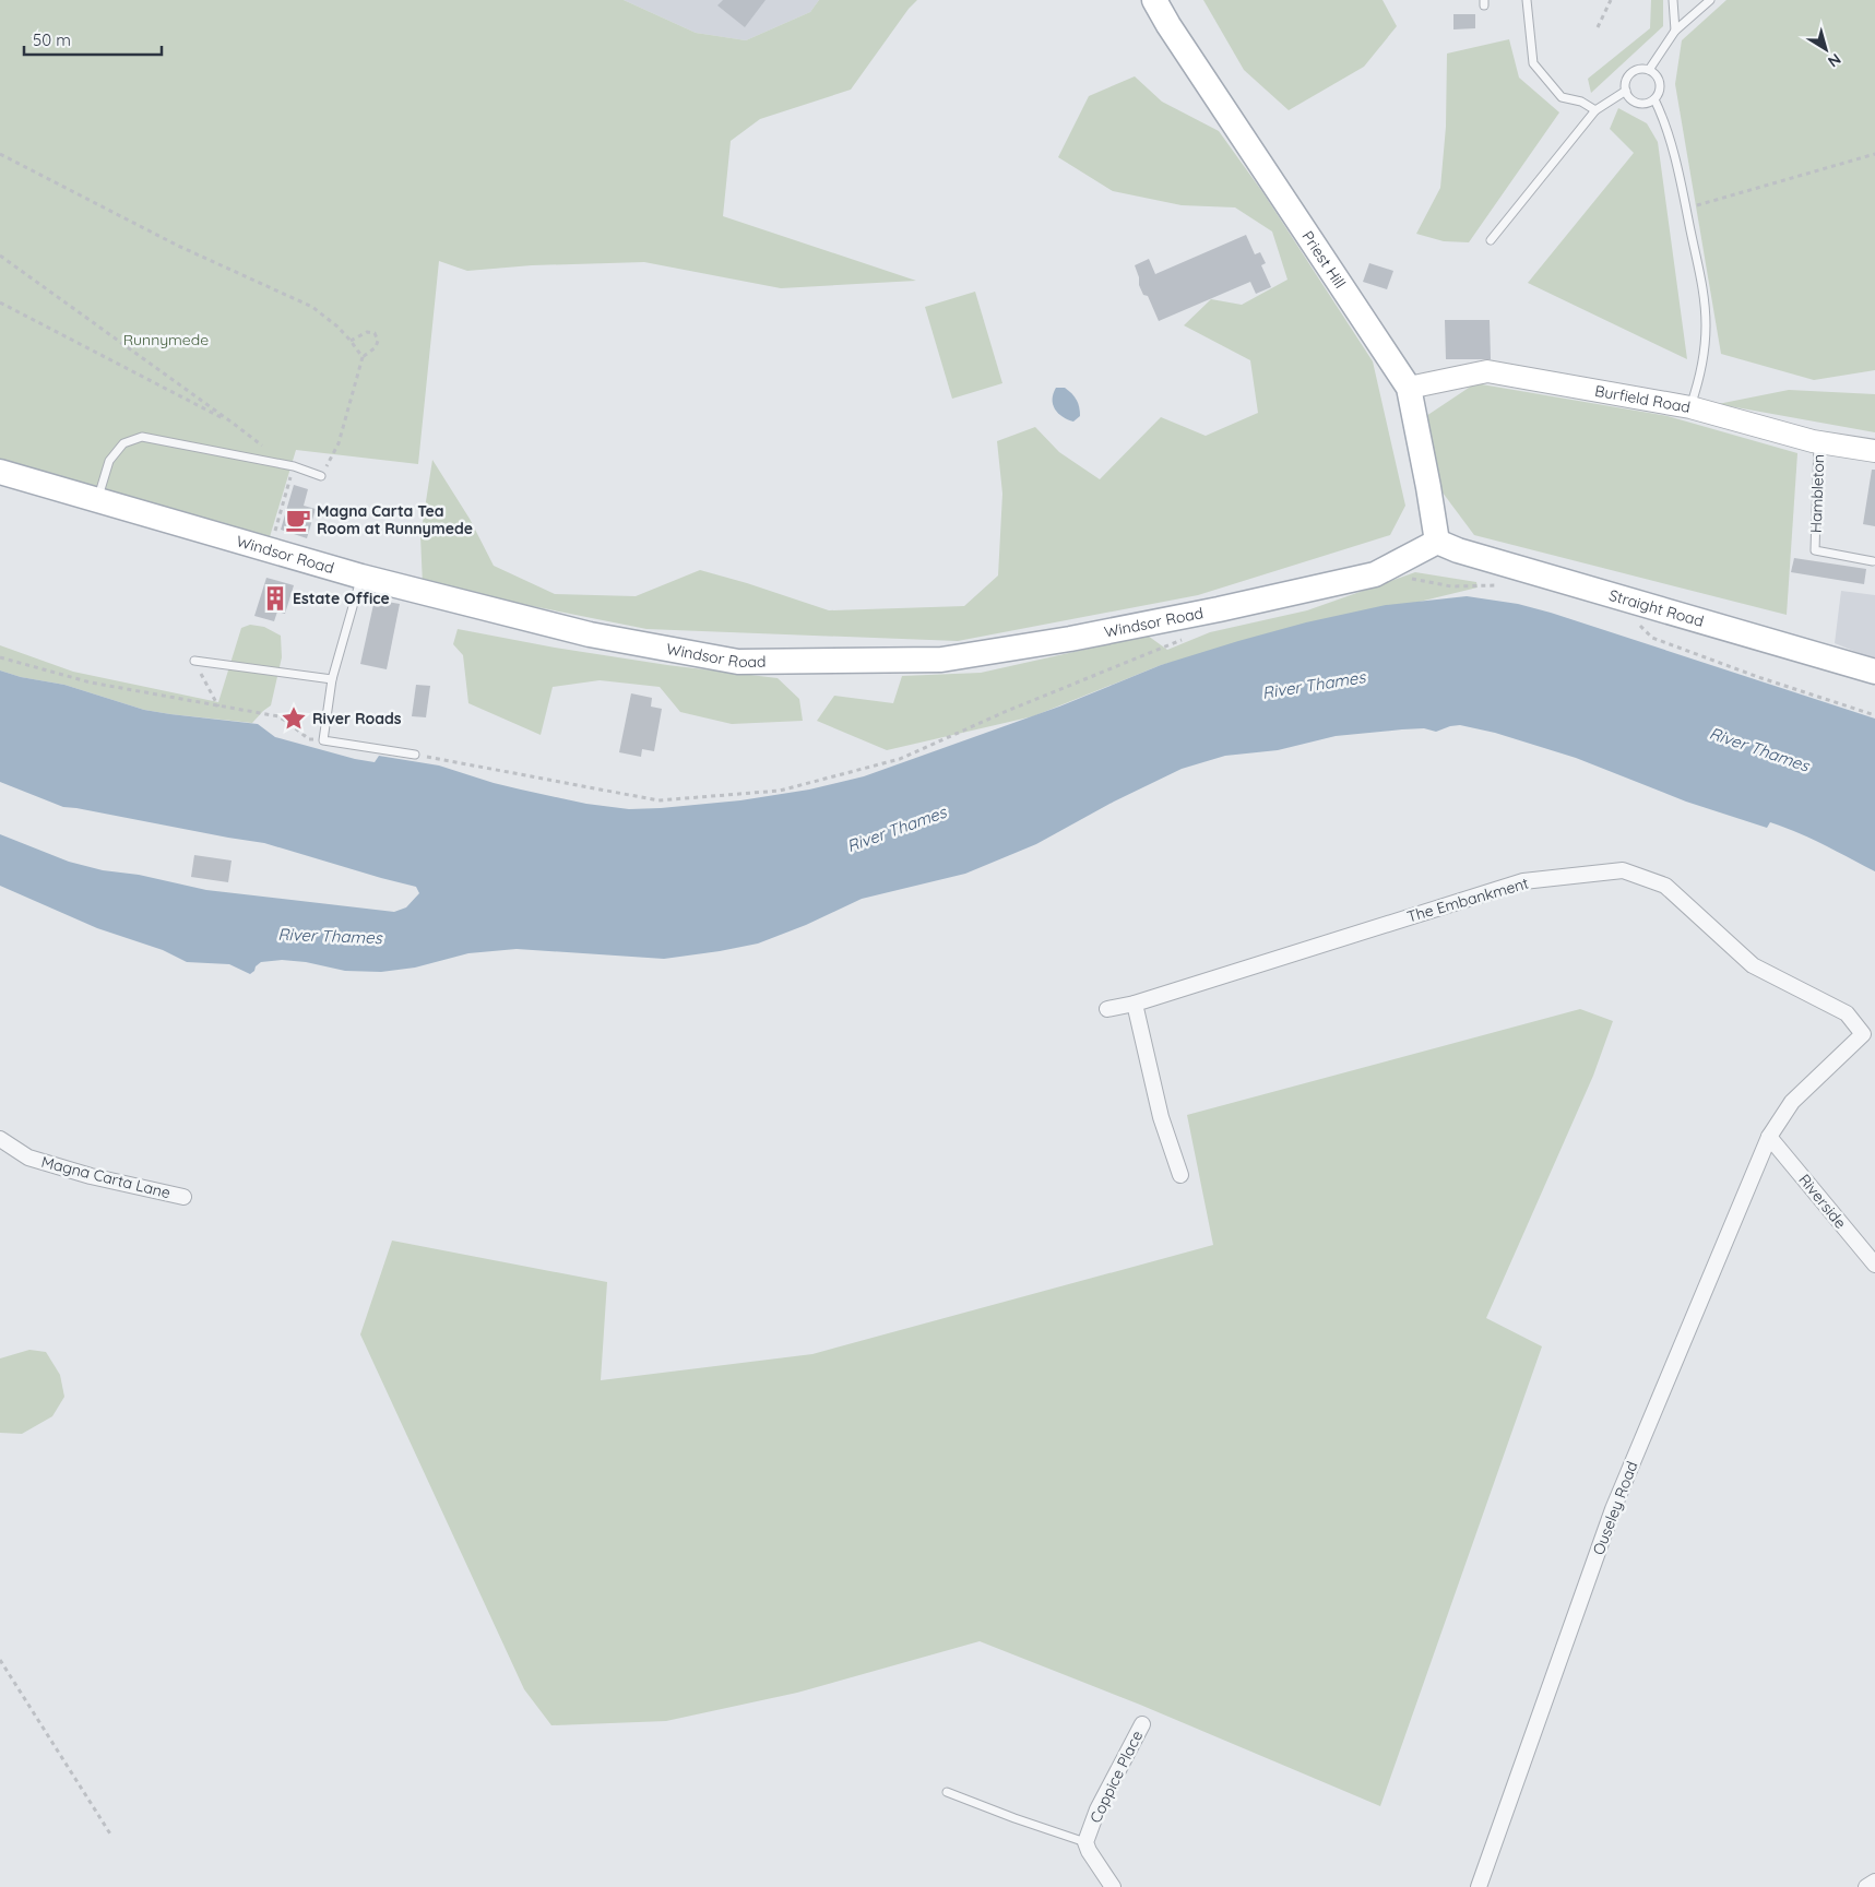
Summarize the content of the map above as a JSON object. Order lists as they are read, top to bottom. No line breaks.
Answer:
{"streets":{"main road":["Priest Hill","Burfield Road","Windsor Road","Straight Road"],"street":["The Embankment","Magna Carta Lane","Riverside","Ouseley Road","Coppice Place"],"lane":["Hambleton"]},"crossings":[["Priest Hill","Burfield Road"],["Priest Hill","Windsor Road"],["Priest Hill","Straight Road"],["Burfield Road","Hambleton"],["Windsor Road","Straight Road"],["The Embankment","Riverside"],["The Embankment","Ouseley Road"],["Riverside","Ouseley Road"]],"water":["River Thames"],"parks":["Runnymede"],"places":{"cafe":["Magna Carta Tea Room at Runnymede"],"building":["Estate Office"],"place":["River Roads"]},"scale_bar":"50 m","north":"bottom right"}
